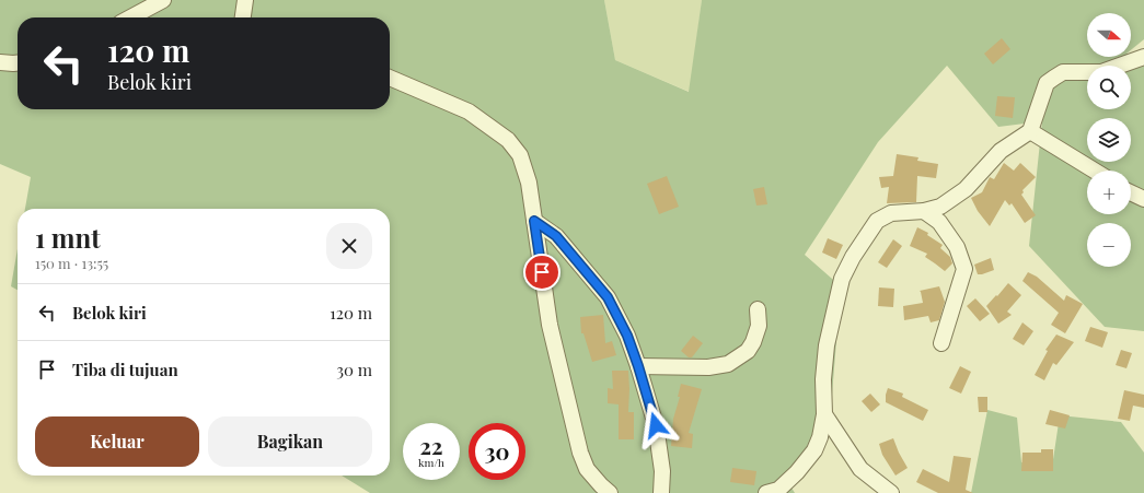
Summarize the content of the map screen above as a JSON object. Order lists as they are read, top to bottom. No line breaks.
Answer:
{"north":"right","page":{"map_buttons":["+","−"],"turn":["120 m","Belok kiri"],"heading":["1 mnt","150 m · 13:55"],"list":[{"name":"Belok kiri","value":"120 m"},{"name":"Tiba di tujuan","value":"30 m"}],"buttons":["Keluar","Bagikan"],"speed":"22 km/h","limit":"30"}}
